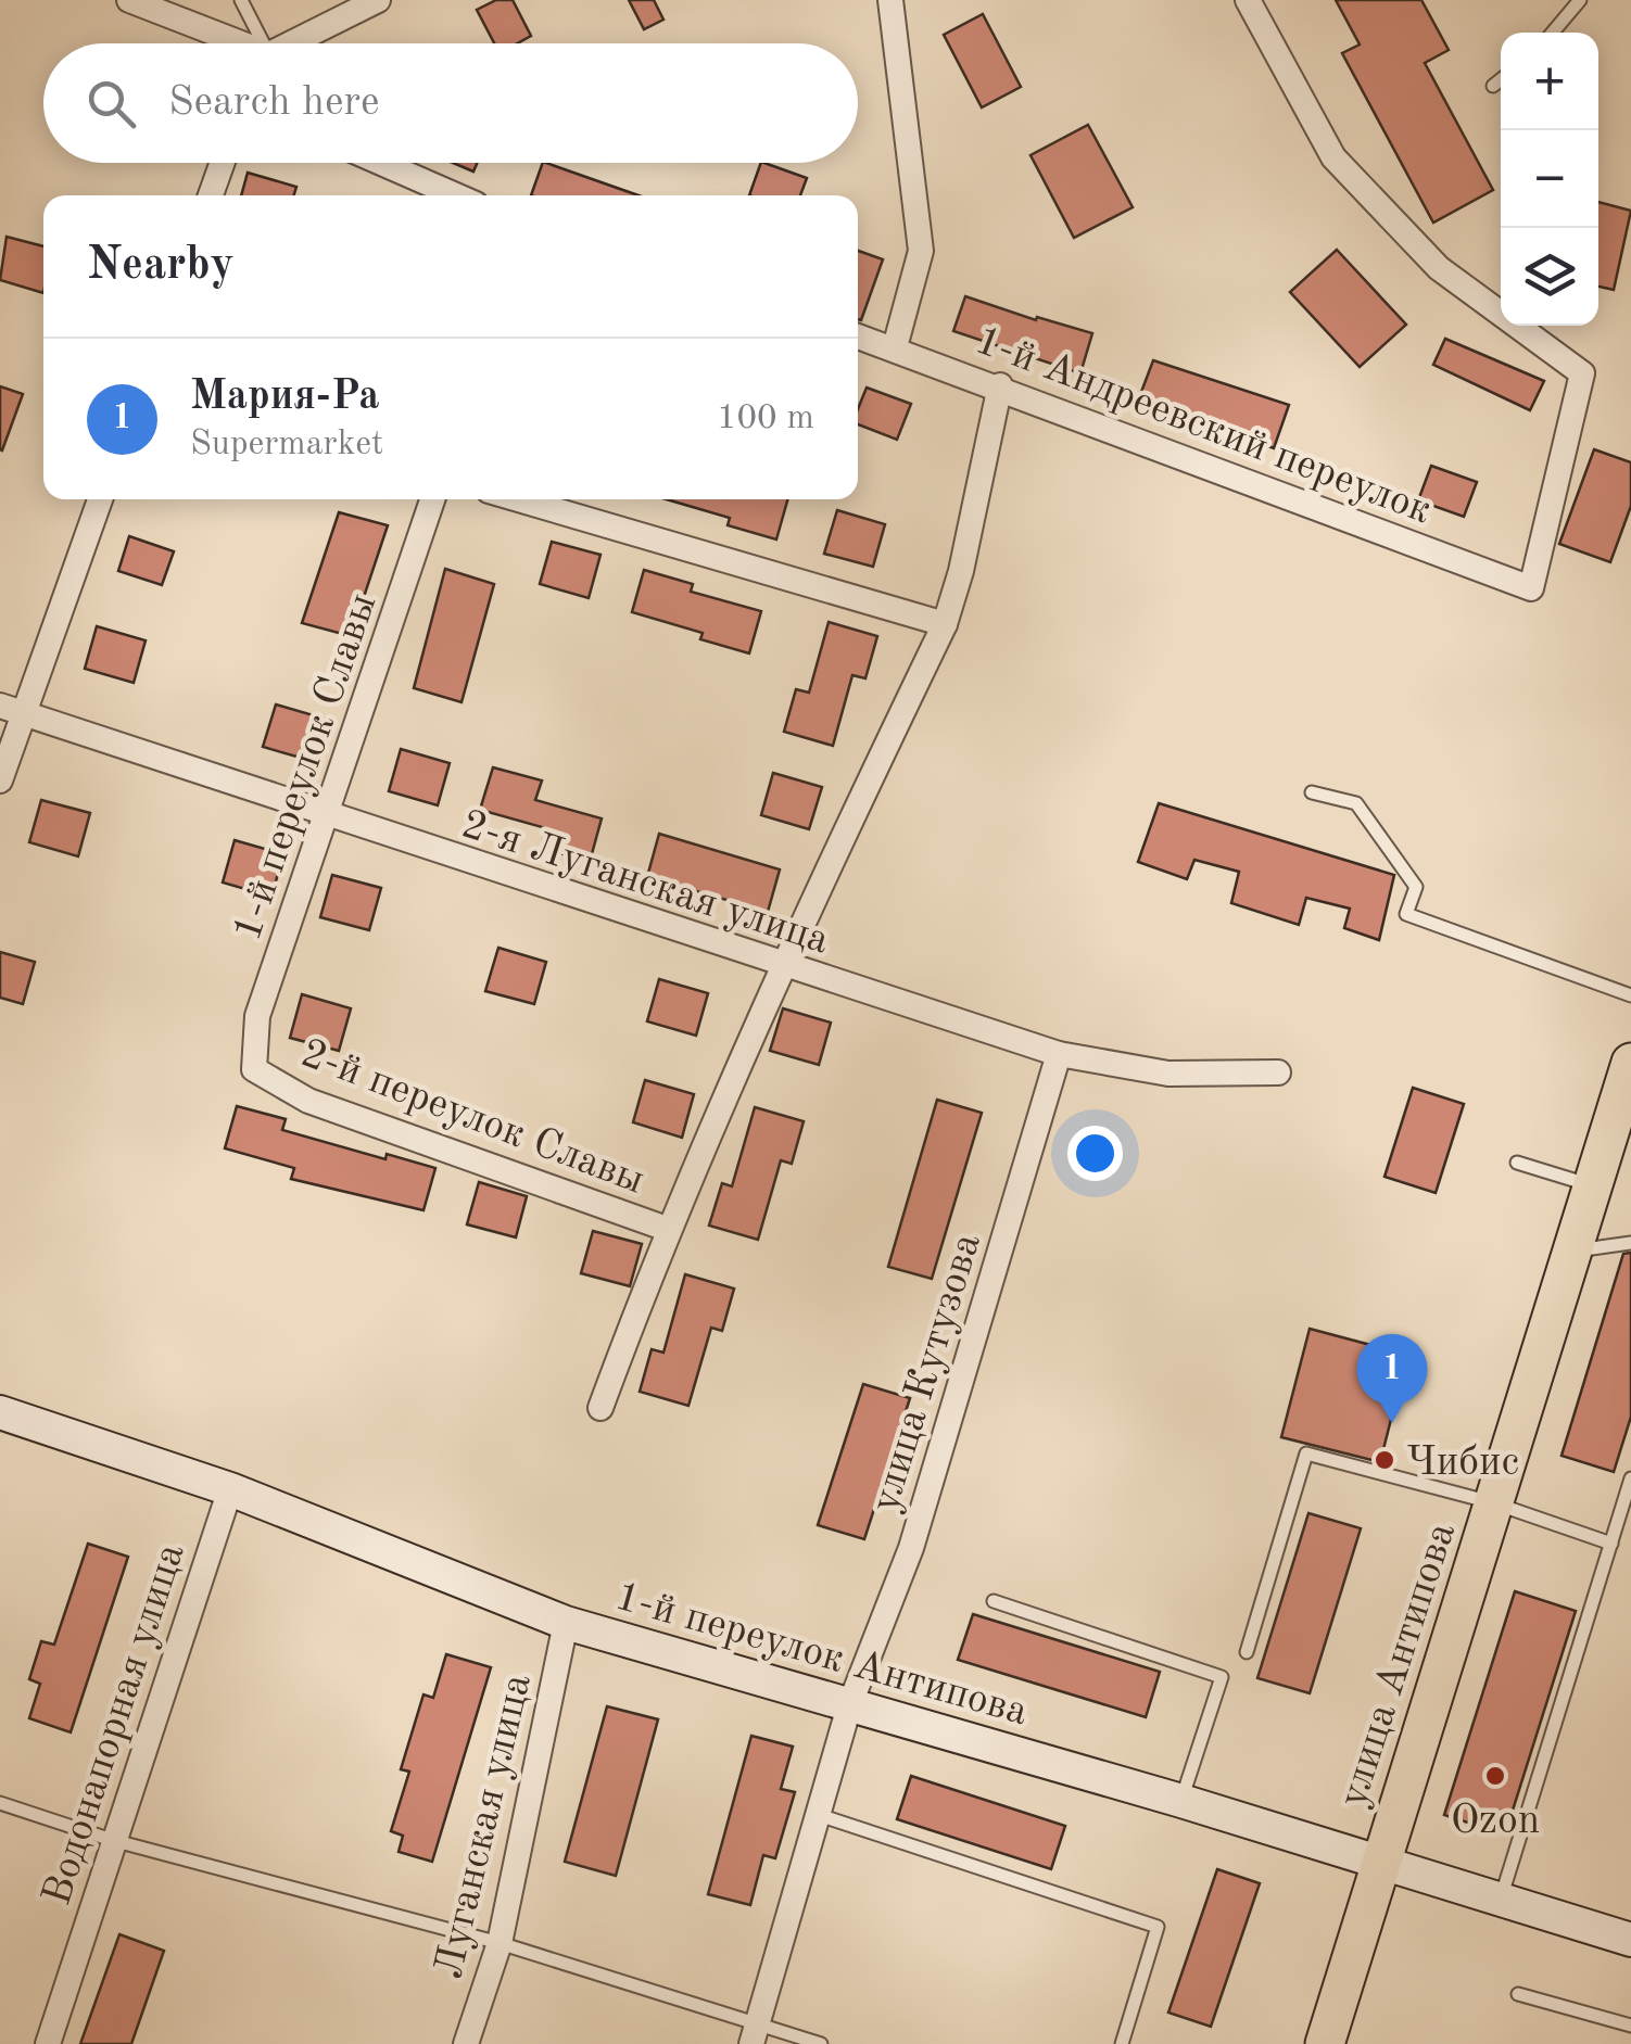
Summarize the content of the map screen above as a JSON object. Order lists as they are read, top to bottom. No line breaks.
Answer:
{"streets":{"main road":["1-й переулок Антипова","улица Антипова"],"street":["1-й Андреевский переулок","1-й переулок Славы","2-я Луганская улица","2-й переулок Славы","улица Кутузова","Водонапорная улица","Луганская улица"]},"crossings":[["1-й Андреевский переулок","2-й переулок Славы"],["1-й переулок Славы","2-я Луганская улица"],["1-й переулок Славы","2-й переулок Славы"],["2-я Луганская улица","2-й переулок Славы"],["2-я Луганская улица","улица Кутузова"],["улица Кутузова","1-й переулок Антипова"],["1-й переулок Антипова","улица Антипова"],["1-й переулок Антипова","Водонапорная улица"],["1-й переулок Антипова","Луганская улица"]],"places":["Чибис","Ozon"],"page":{"map_buttons":["+","−"],"search":"Search here","heading":"Nearby","list":[{"mark":"1","name":"Мария-Ра","note":"Supermarket","value":"100 m"}],"pins":"1"}}
